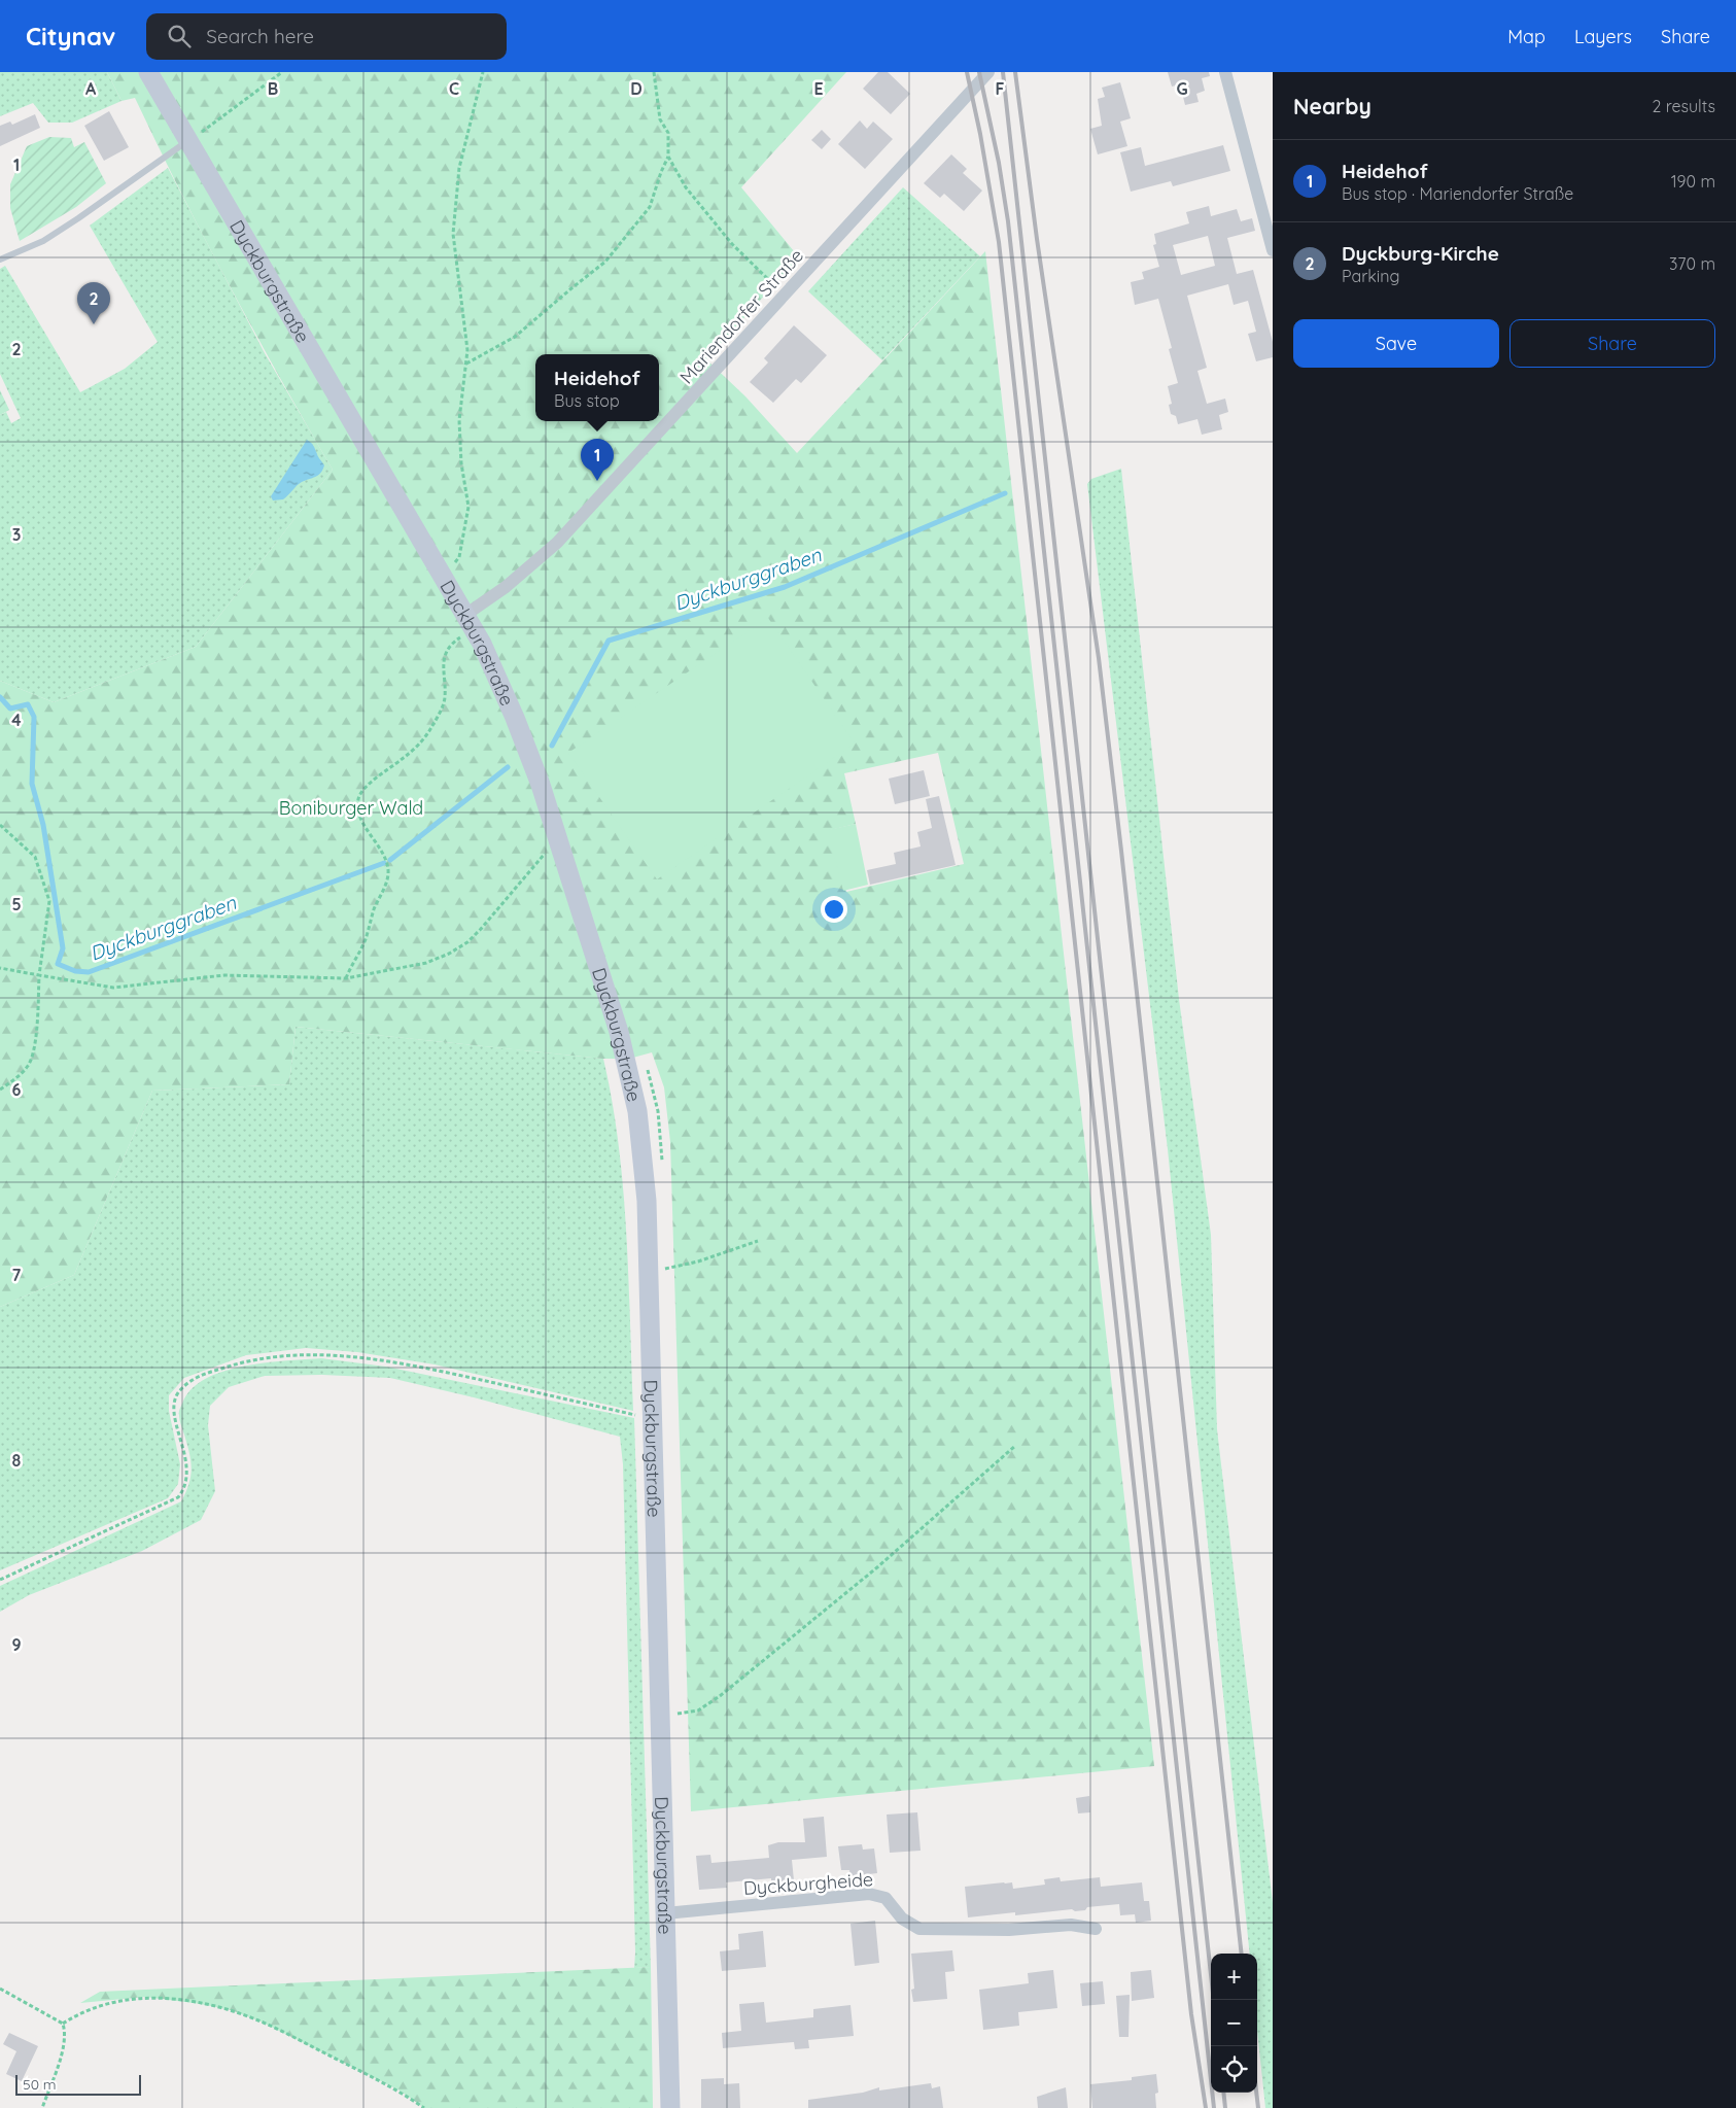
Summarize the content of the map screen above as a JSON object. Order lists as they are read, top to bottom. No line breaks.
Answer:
{"streets":{"street":["Dyckburgstraße","Mariendorfer Straße","Dyckburgheide"]},"crossings":[["Dyckburgstraße","Mariendorfer Straße"],["Dyckburgstraße","Dyckburgheide"]],"water":["Dyckburggraben"],"parks":["Boniburger Wald"],"scale_bar":"50 m","page":{"header":"Citynav","search":"Search here","nav":["Map","Layers","Share"],"heading":["Nearby","2 results"],"list":[{"mark":"1","name":"Heidehof","note":"Bus stop · Mariendorfer Straße","value":"190 m"},{"mark":"2","name":"Dyckburg-Kirche","note":"Parking","value":"370 m"}],"pins":["2","1"],"buttons":["Save","Share"],"popup":["Heidehof","Bus stop"],"map_buttons":["+","−"],"scale":"50 m"},"grid":{"columns":["A","B","C","D","E","F","G"],"rows":["1","2","3","4","5","6","7","8","9"]}}
